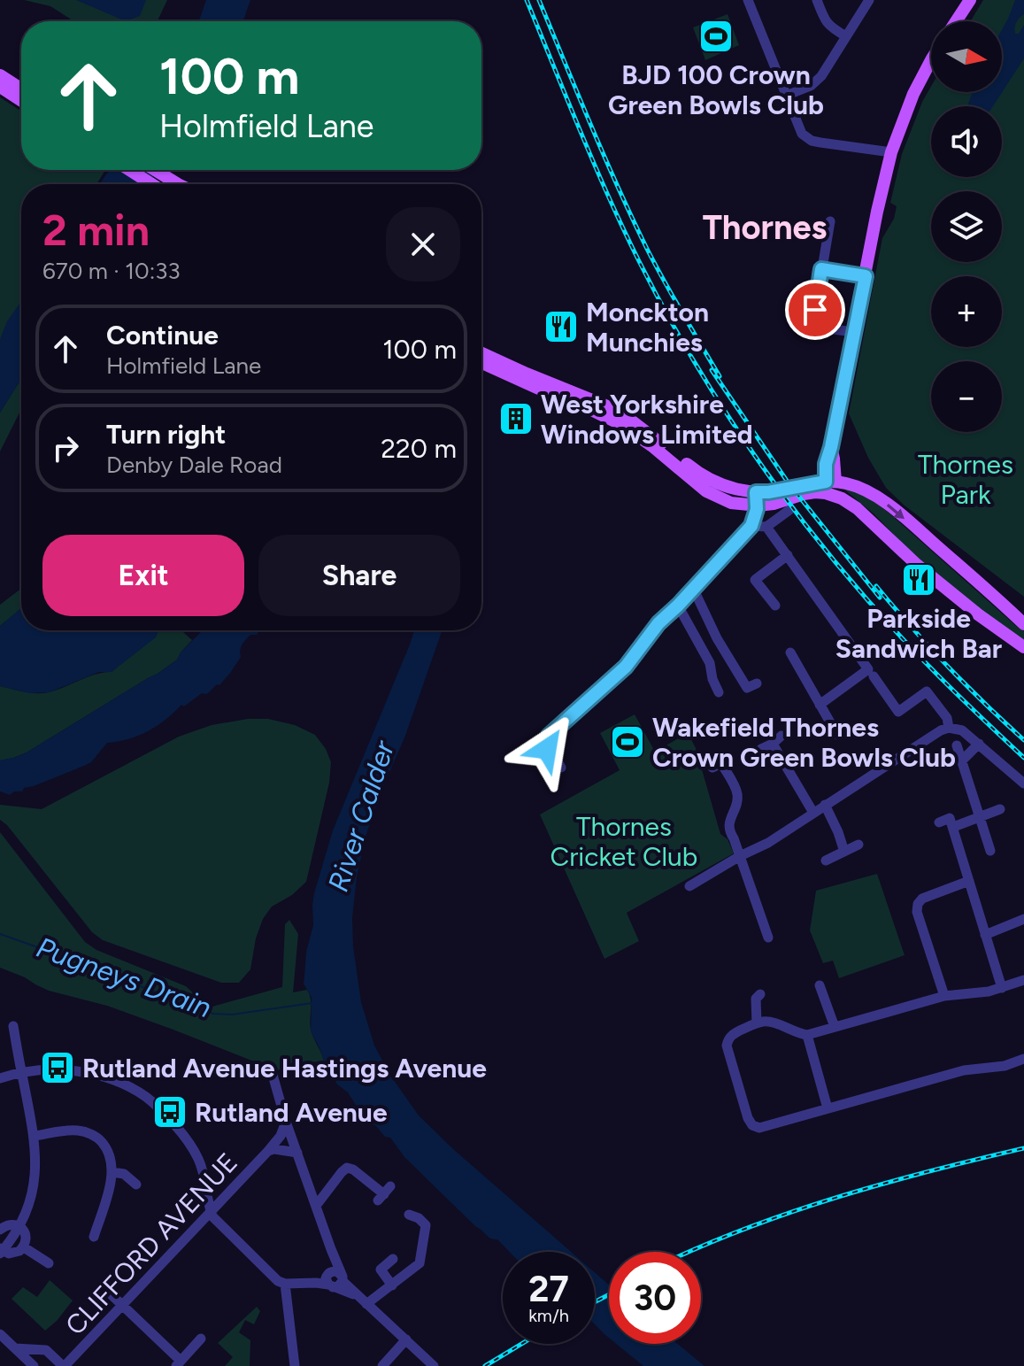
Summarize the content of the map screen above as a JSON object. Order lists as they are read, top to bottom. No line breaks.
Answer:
{"streets":{"street":["CLIFFORD AVENUE"]},"districts":["Thornes"],"water":["River Calder","Pugneys Drain"],"parks":["Thornes Park","Thornes Cricket Club"],"places":{"sports":["BJD 100 Crown Green Bowls Club","Wakefield Thornes Crown Green Bowls Club"],"restaurant":["Monckton Munchies","Parkside Sandwich Bar"],"building":["West Yorkshire Windows Limited"],"bus stop":["Rutland Avenue Hastings Avenue","Rutland Avenue"]},"north":"right","page":{"map_buttons":["+","−"],"turn":["100 m","Holmfield Lane"],"heading":["2 min","670 m · 10:33"],"list":[{"name":"Continue","note":"Holmfield Lane","value":"100 m"},{"name":"Turn right","note":"Denby Dale Road","value":"220 m"}],"buttons":["Exit","Share"],"speed":"27 km/h","limit":"30"}}
